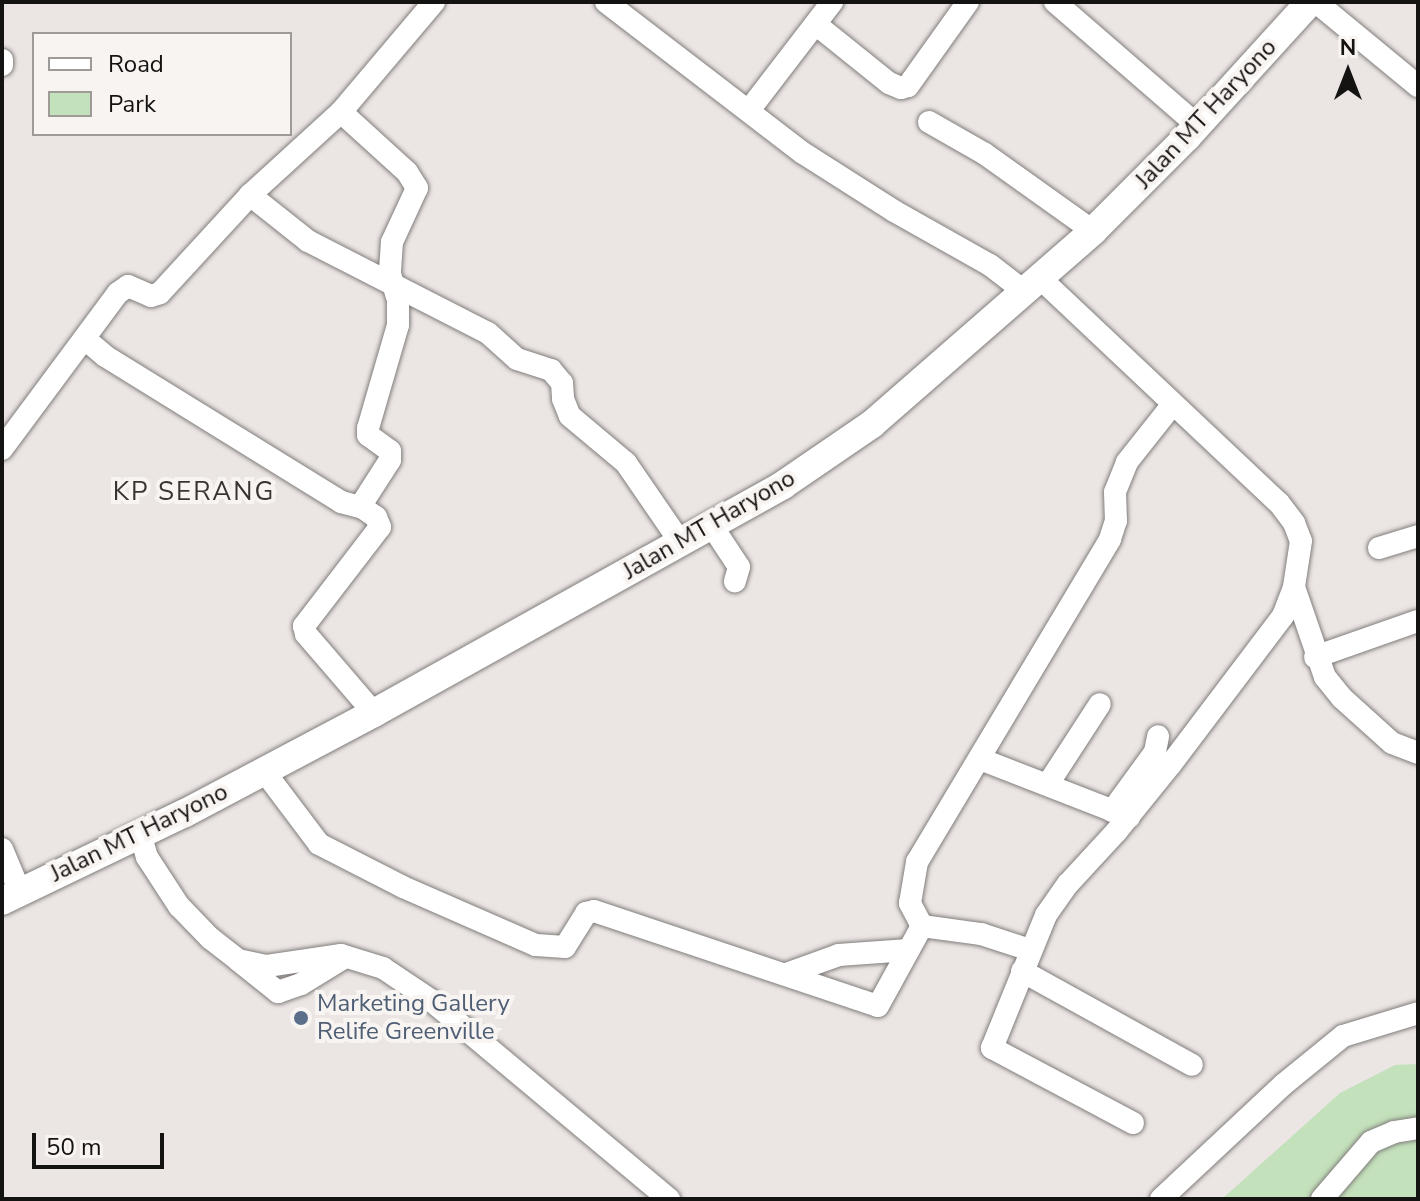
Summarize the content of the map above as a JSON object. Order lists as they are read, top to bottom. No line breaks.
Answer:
{"streets":{"main road":["Jalan MT Haryono"]},"districts":["KP SERANG"],"places":["Marketing Gallery Relife Greenville"],"legend":["Road","Park"],"scale_bar":"50 m","north":"top"}
